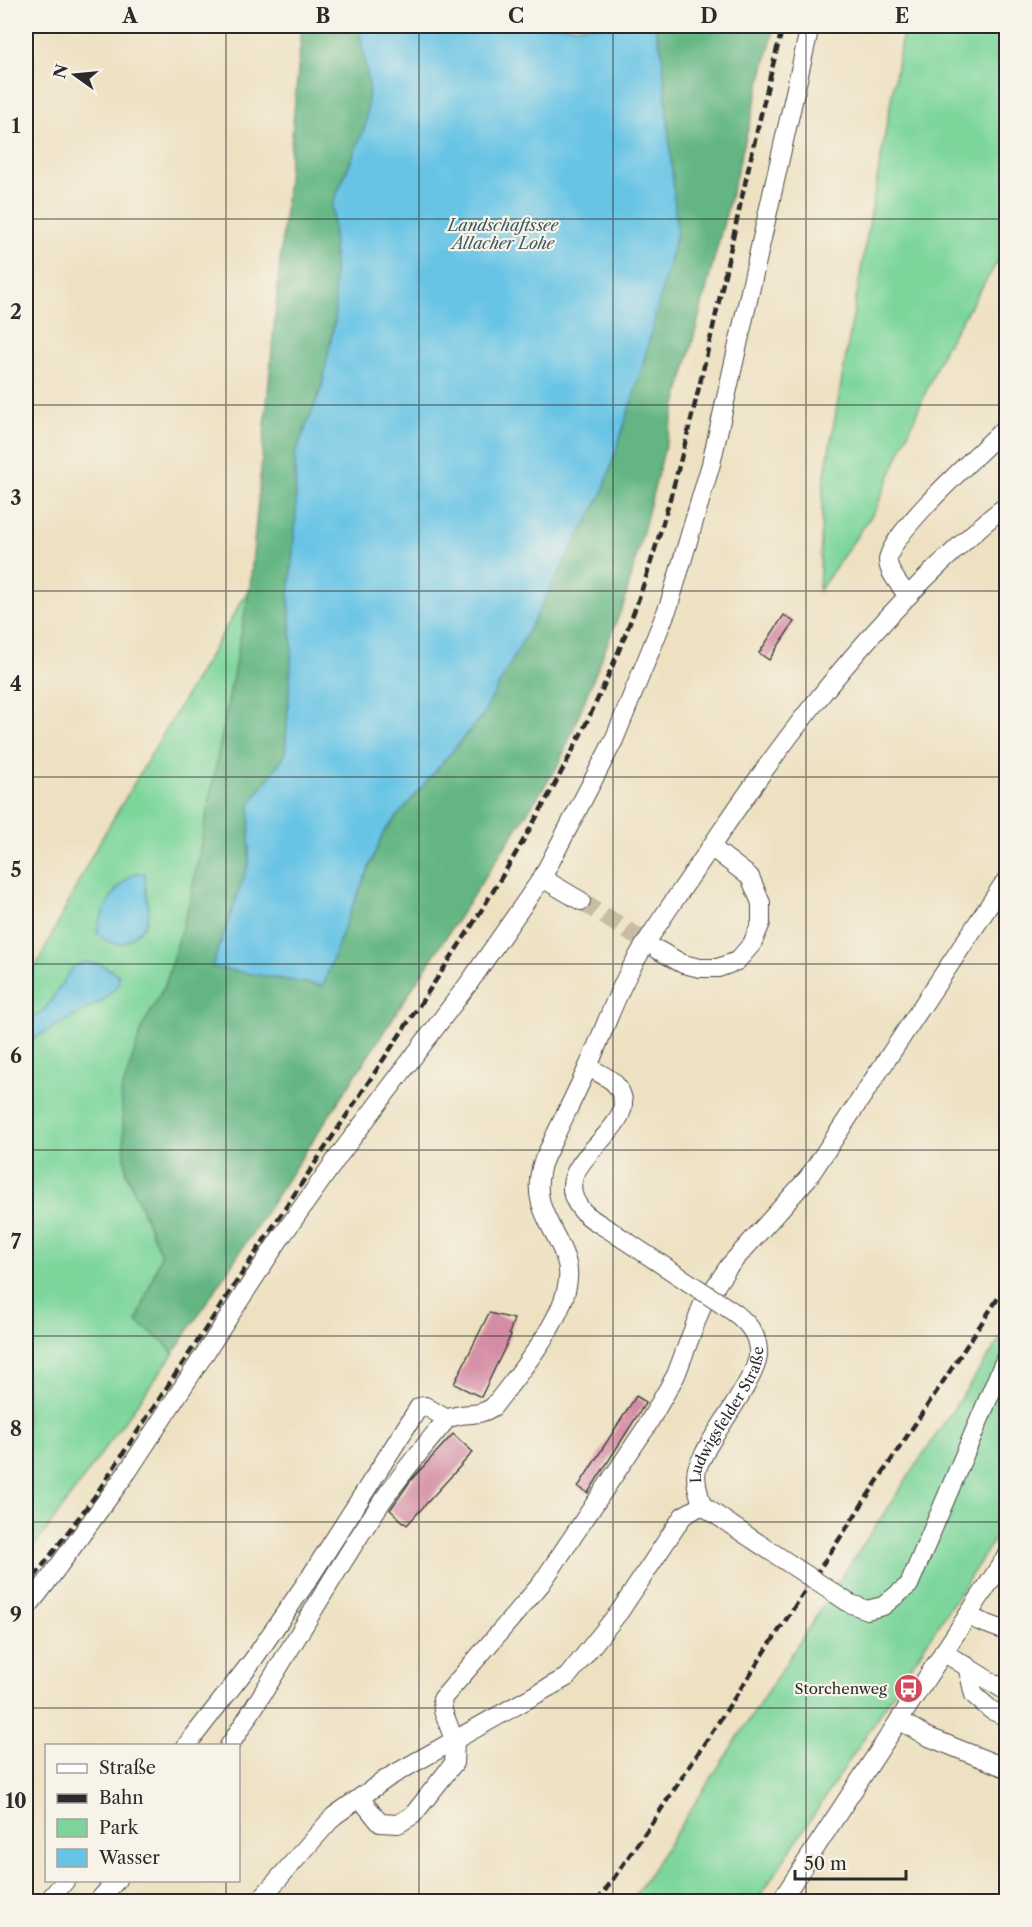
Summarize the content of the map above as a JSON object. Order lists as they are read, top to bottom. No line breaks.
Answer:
{"streets":{"street":["Ludwigsfelder Straße"]},"water":["Landschaftssee Allacher Lohe"],"places":{"bus stop":["Storchenweg"]},"legend":["Straße","Bahn","Park","Wasser"],"scale_bar":"50 m","north":"left","grid":{"columns":["A","B","C","D","E"],"rows":["1","2","3","4","5","6","7","8","9","10"]}}
